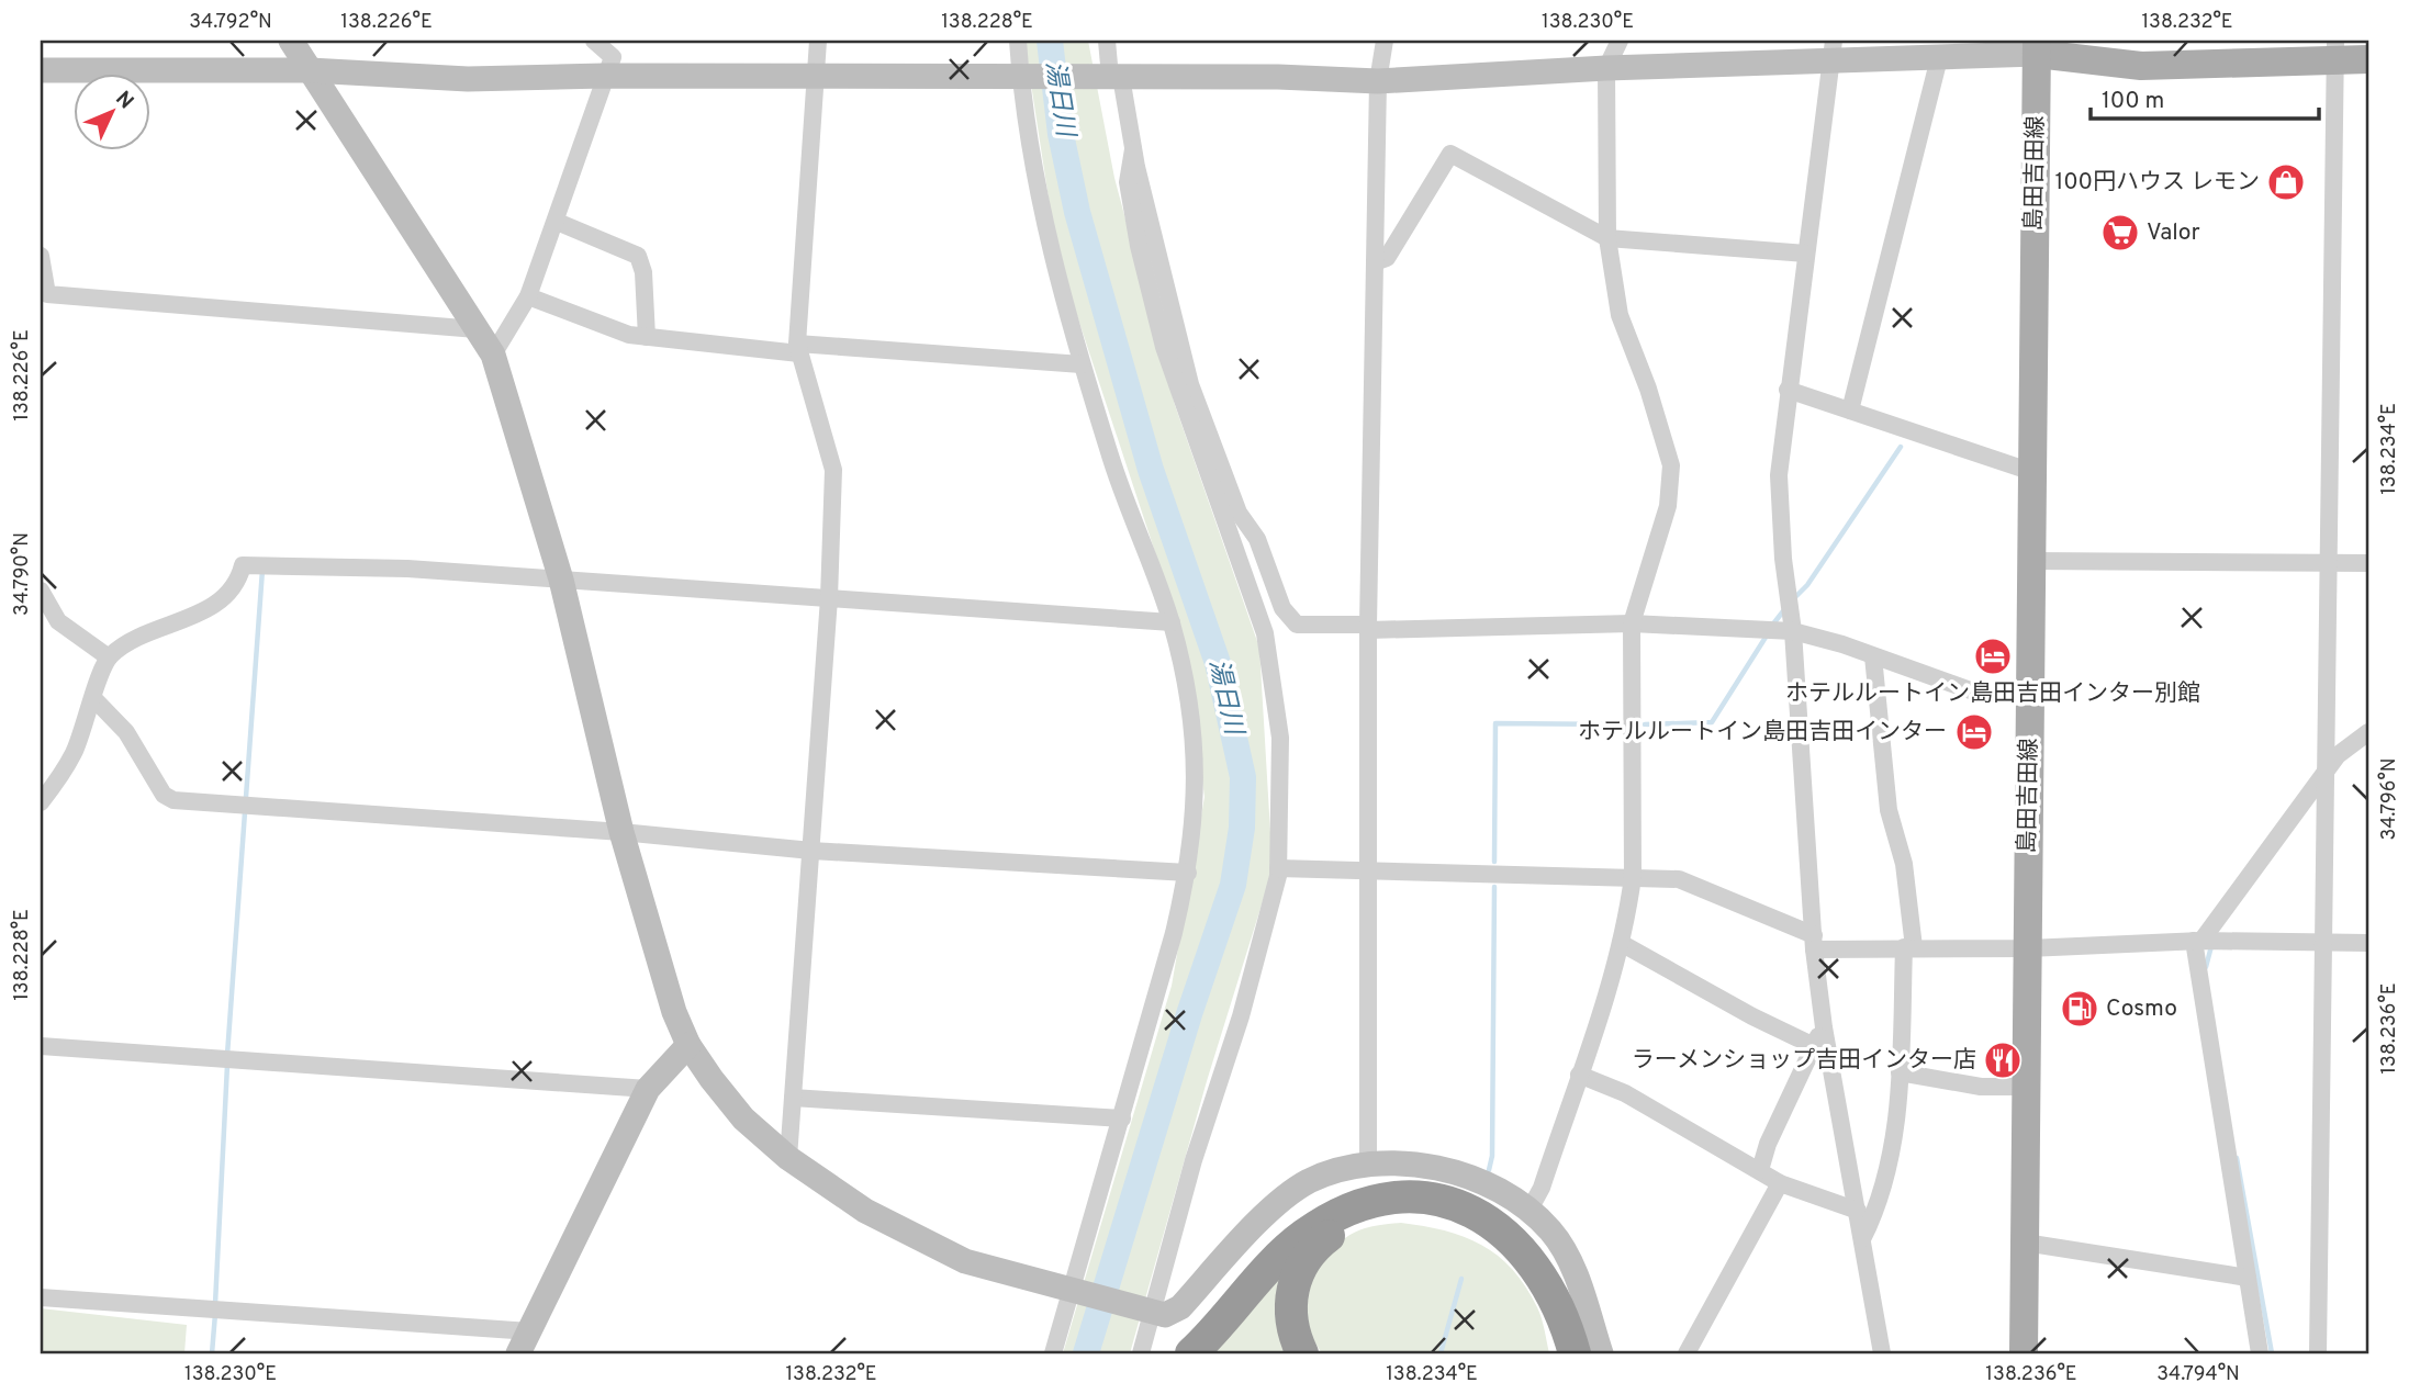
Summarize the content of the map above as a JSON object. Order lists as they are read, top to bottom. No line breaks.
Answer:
{"streets":{"main road":["島田吉田線"]},"water":["湯日川"],"places":{"shop":["100円ハウス レモン"],"supermarket":["Valor"],"hotel":["ホテルルートイン島田吉田インター別館","ホテルルートイン島田吉田インター"],"fuel station":["Cosmo"],"restaurant":["ラーメンショップ吉田インター店"]},"scale_bar":"100 m","north":"top right","coordinates":["34.792°N","138.226°E","138.228°E","138.230°E","138.232°E","138.234°E","34.790°N","34.796°N","138.236°E","34.794°N"]}
